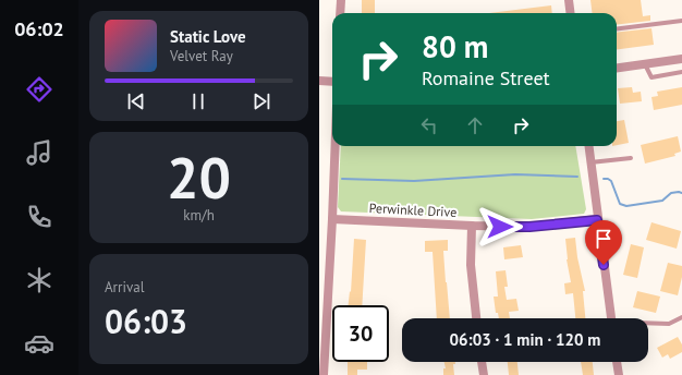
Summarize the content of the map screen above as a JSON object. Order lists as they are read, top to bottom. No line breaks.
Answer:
{"streets":{"street":["Perwinkle Drive"]},"page":{"tabs":"06:02","turn":["80 m","Romaine Street"],"song":["Static Love","Velvet Ray"],"tile":[["20","km/h"],["Arrival","06:03"]],"limit":"30","trip":"06:03 · 1 min · 120 m"}}
